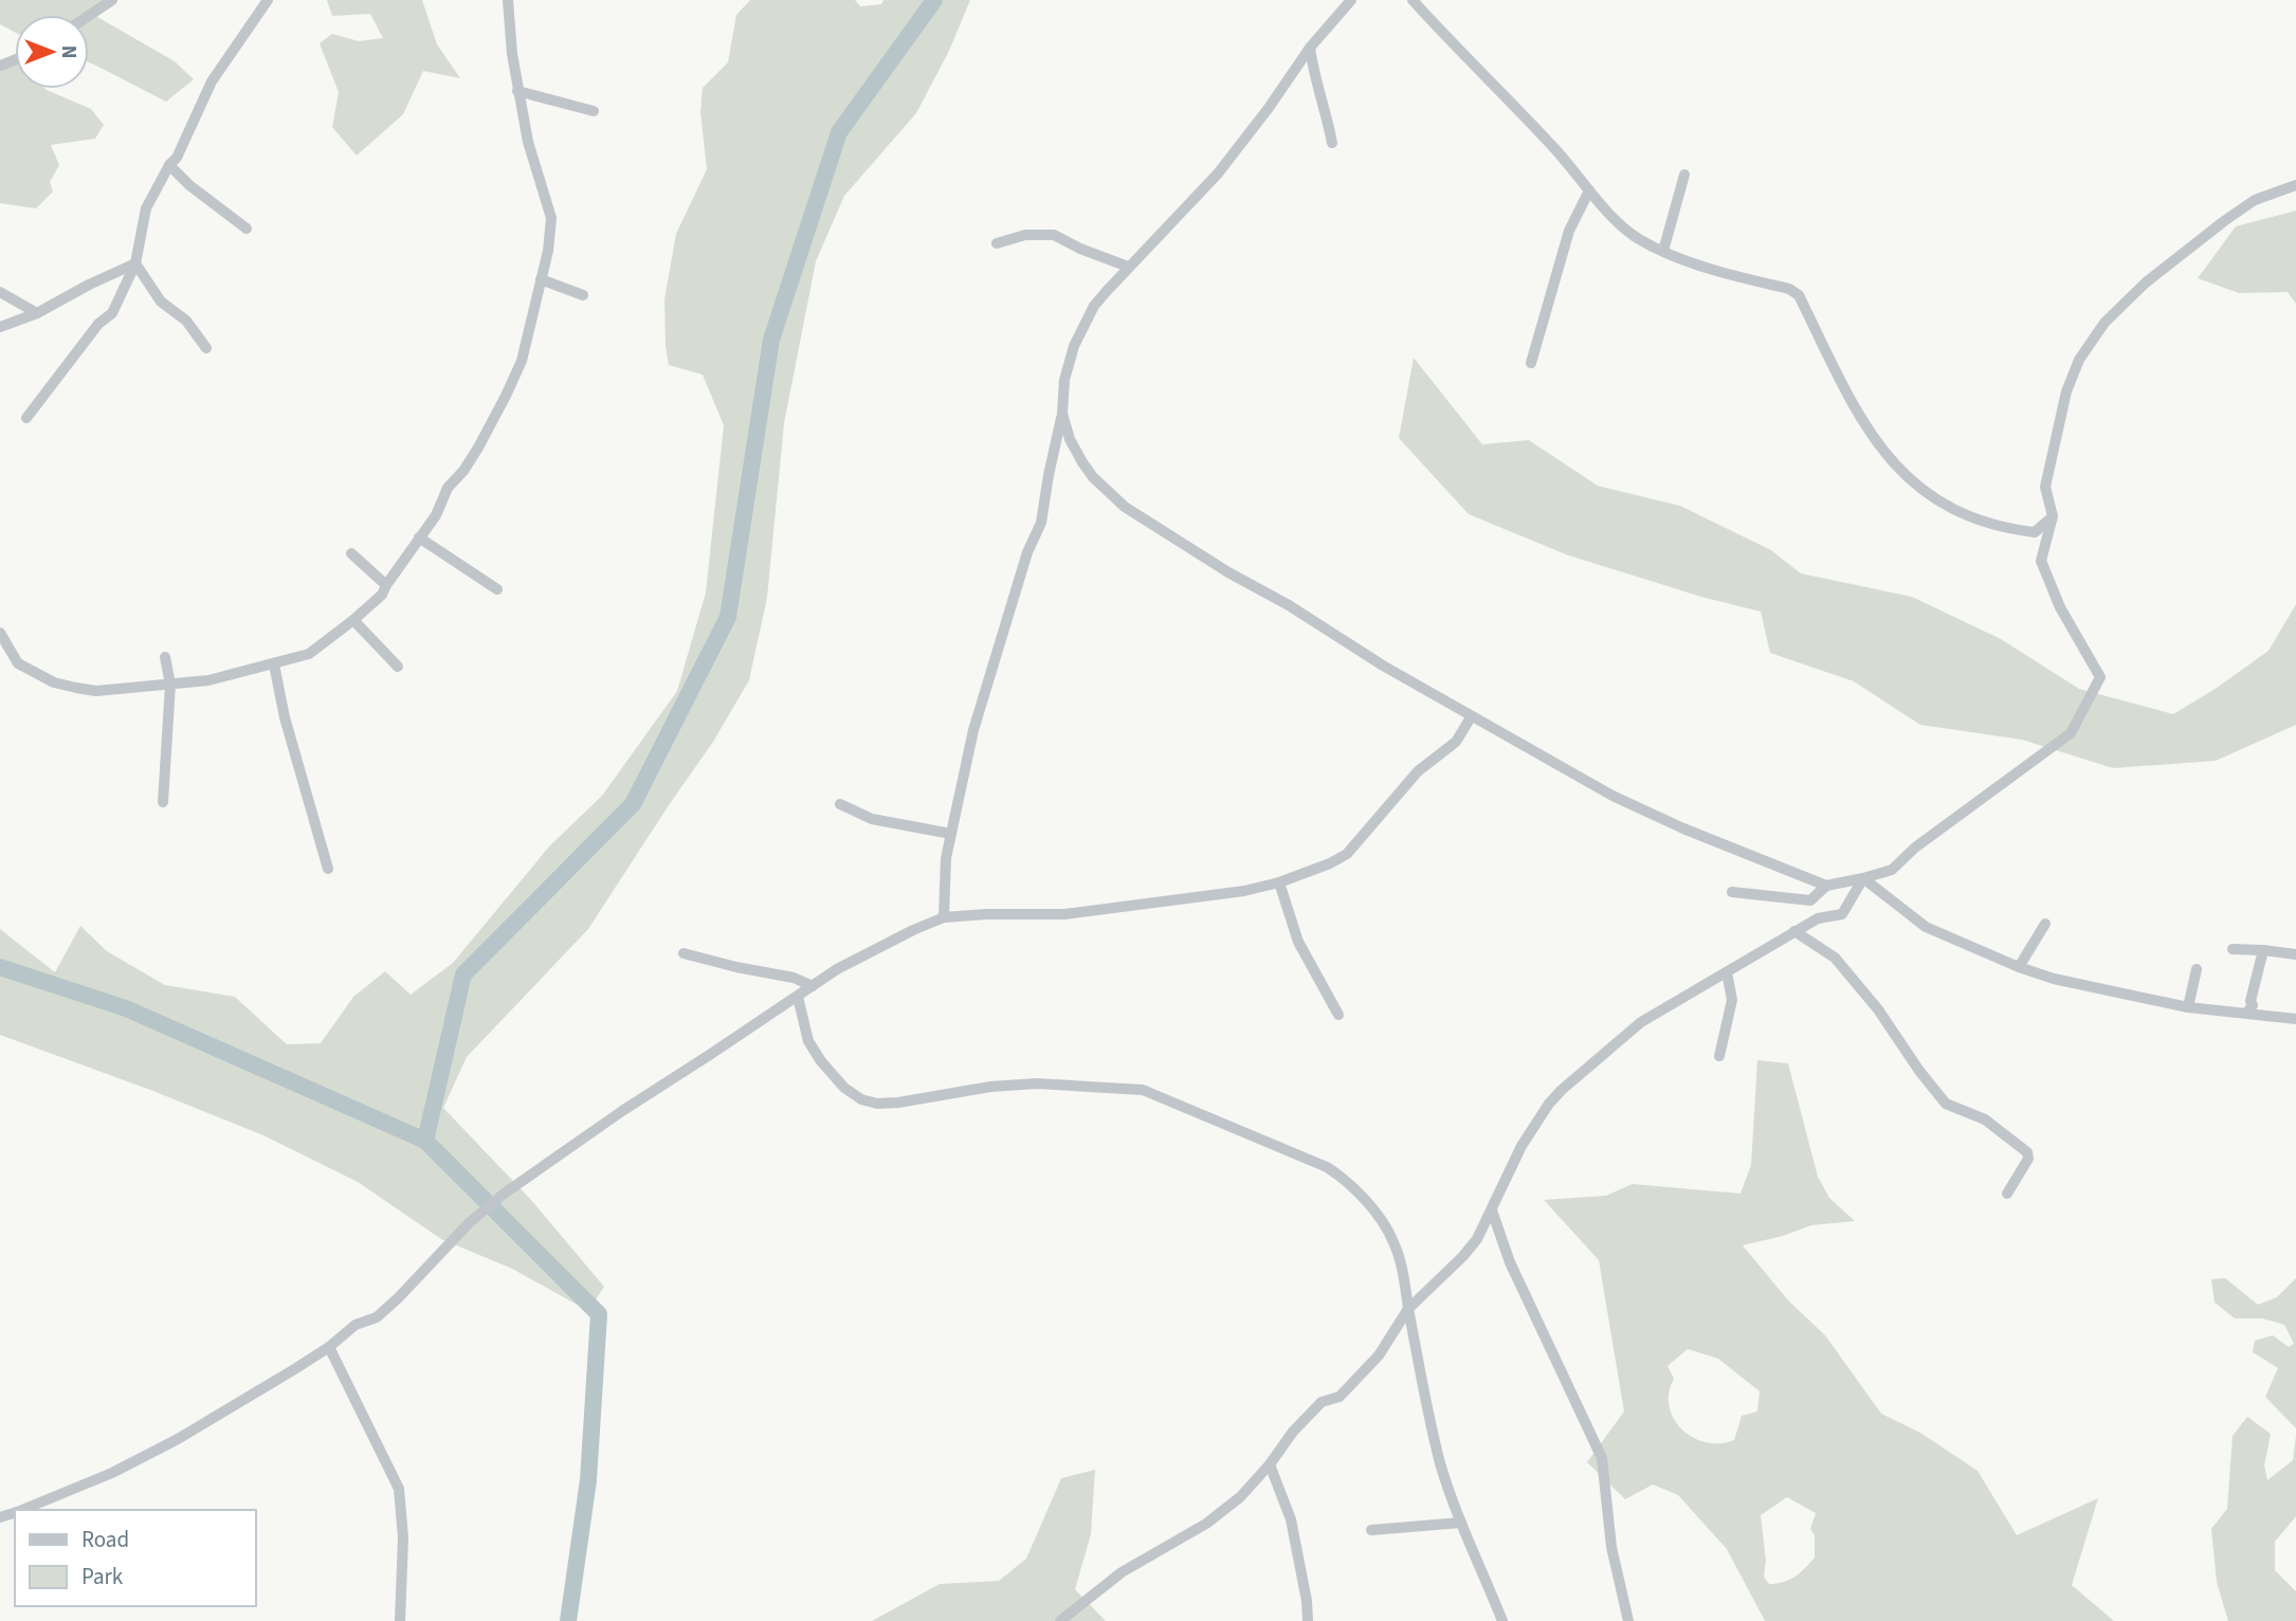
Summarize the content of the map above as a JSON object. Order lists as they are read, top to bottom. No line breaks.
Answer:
{"legend":["Road","Park"],"north":"right"}
